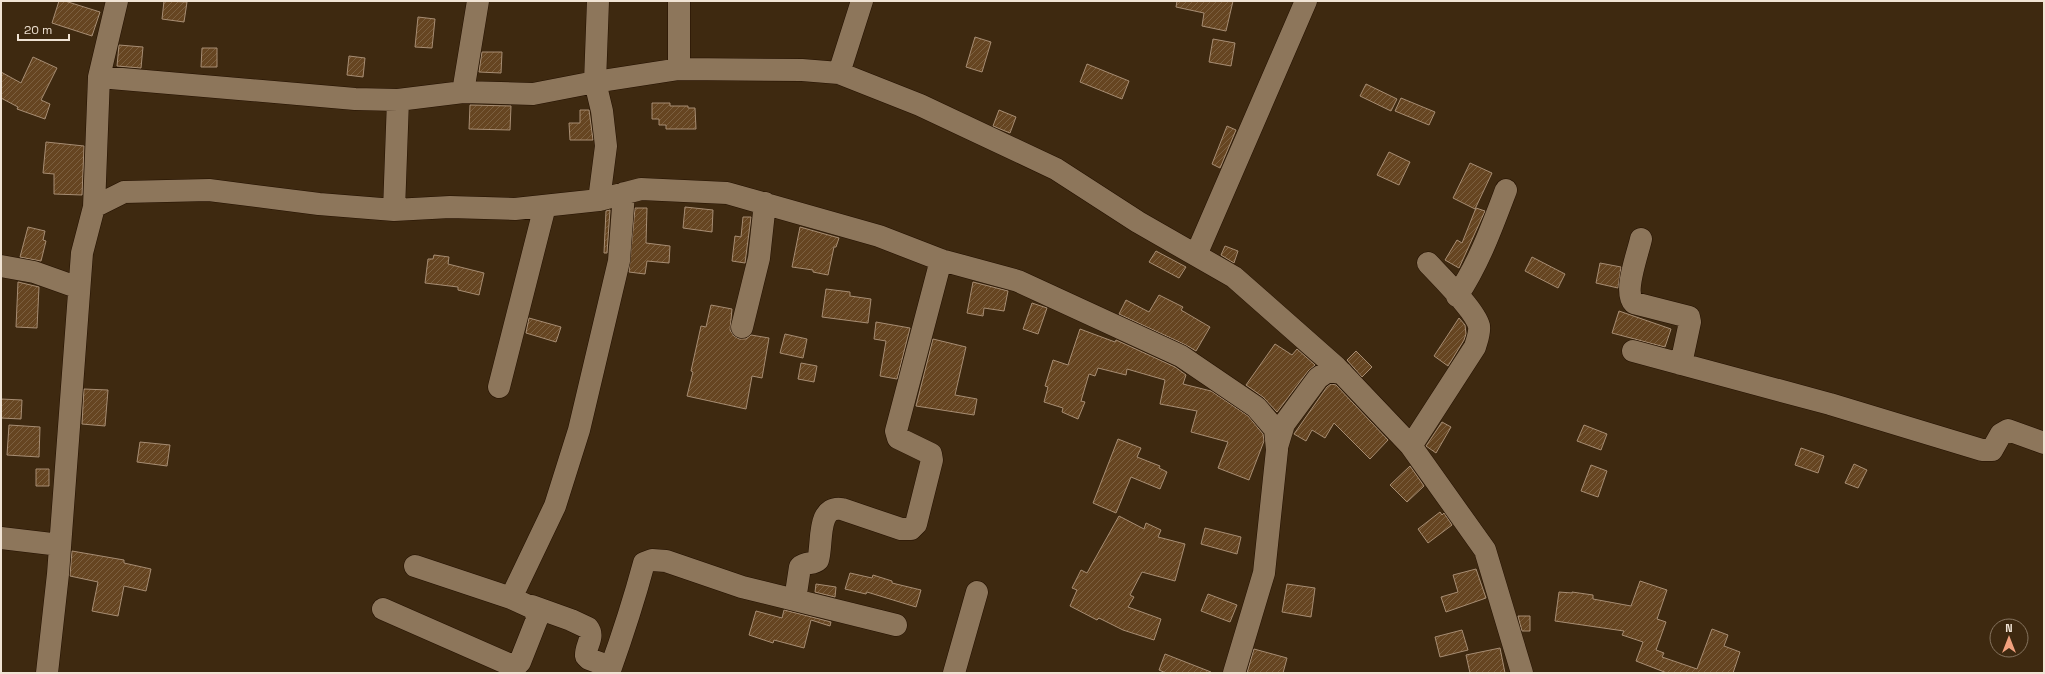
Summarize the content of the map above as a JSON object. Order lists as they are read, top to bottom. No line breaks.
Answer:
{"scale_bar":"20 m","north":"top"}
